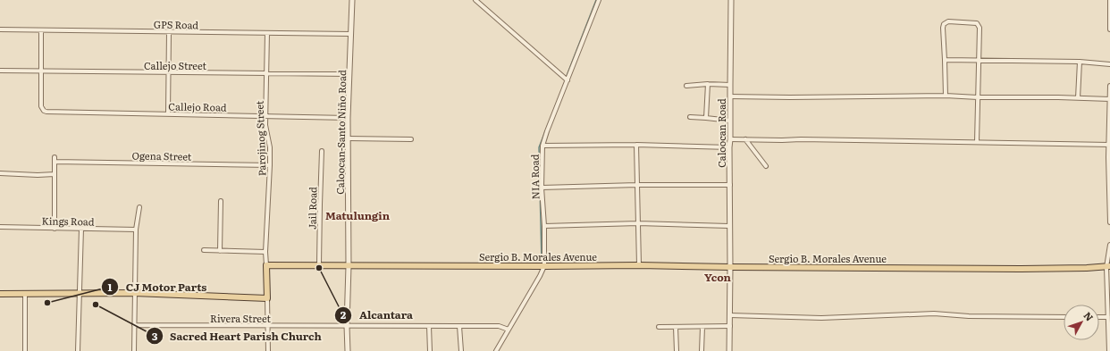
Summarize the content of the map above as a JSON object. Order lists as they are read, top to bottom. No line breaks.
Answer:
{"streets":{"main road":["Sergio B. Morales Avenue"],"street":["GPS Road","Callejo Street","Callejo Road","Caloocan-Santo Niño Road","Caloocan Road","Parojinog Street","Ogena Street","NIA Road","Jail Road","Kings Road","Rivera Street"]},"crossings":[["GPS Road","Caloocan-Santo Niño Road"],["GPS Road","Parojinog Street"],["Callejo Street","Callejo Road"],["Callejo Street","Caloocan-Santo Niño Road"],["Callejo Street","Parojinog Street"],["Callejo Road","Caloocan-Santo Niño Road"],["Callejo Road","Parojinog Street"],["Caloocan-Santo Niño Road","Sergio B. Morales Avenue"],["Caloocan-Santo Niño Road","Rivera Street"],["Caloocan Road","Sergio B. Morales Avenue"],["Parojinog Street","Ogena Street"],["Parojinog Street","Sergio B. Morales Avenue"],["NIA Road","Sergio B. Morales Avenue"],["NIA Road","Rivera Street"],["Jail Road","Sergio B. Morales Avenue"]],"districts":["Matulungin","Ycon"],"places":["Alcantara","CJ Motor Parts","Sacred Heart Parish Church"],"north":"top right"}
